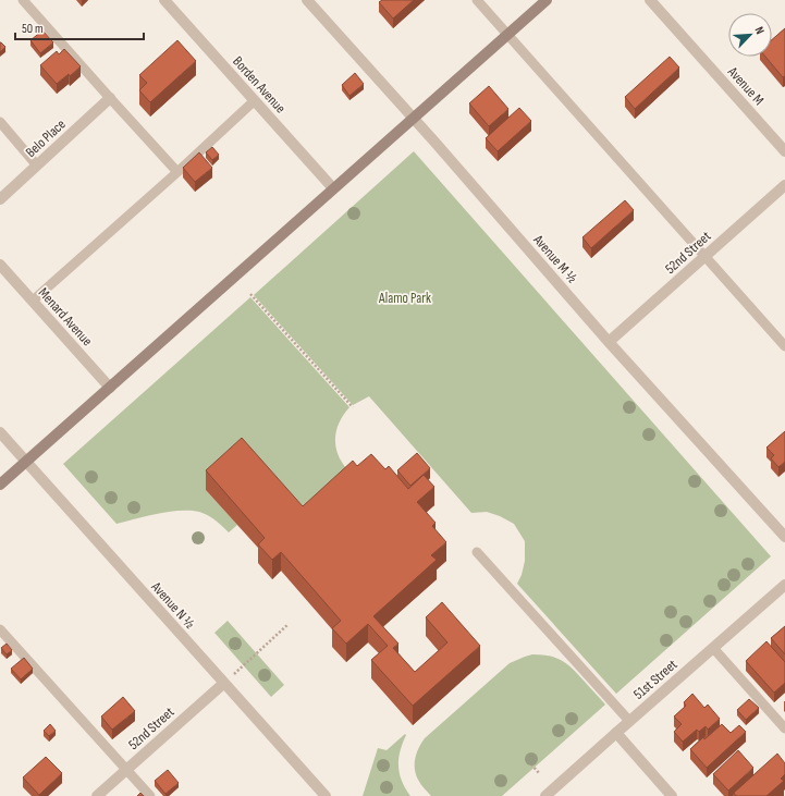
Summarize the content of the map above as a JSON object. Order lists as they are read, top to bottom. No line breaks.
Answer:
{"streets":{"street":["Borden Avenue","Avenue M","Belo Place","52nd Street","Avenue M ½","Menard Avenue","Avenue N ½","51st Street"]},"crossings":[["52nd Street","Avenue M ½"],["52nd Street","Avenue N ½"]],"parks":["Alamo Park"],"scale_bar":"50 m","north":"top right"}
